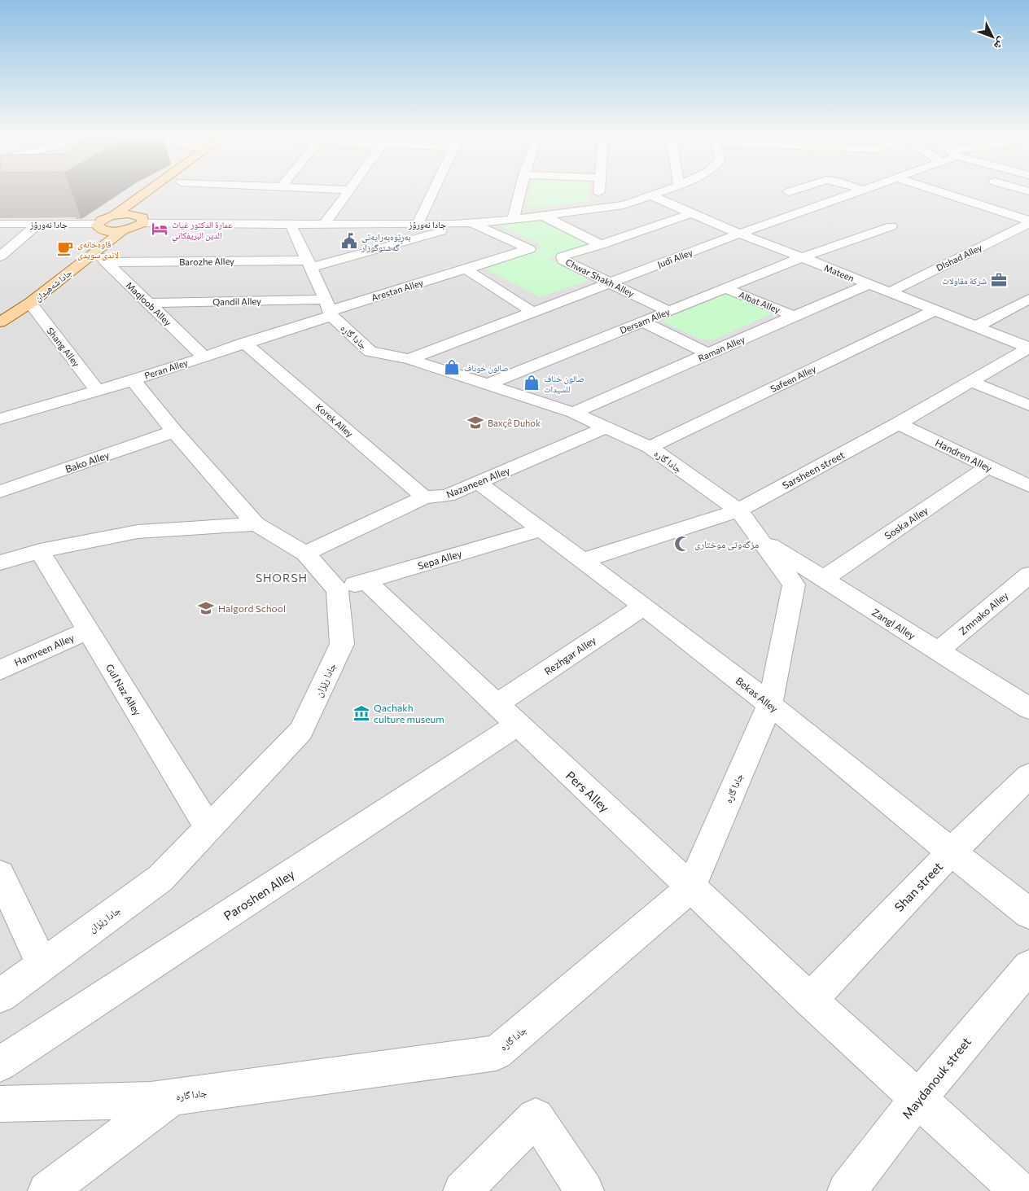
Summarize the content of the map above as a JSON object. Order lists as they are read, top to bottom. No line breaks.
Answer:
{"streets":{"main road":["جادا شەهیدان"],"street":["جادا نەورۆز","Dlshad Alley","Judi Alley","Barozhe Alley","Mateen","Chwar Shakh Alley","Arestan Alley","Qandil Alley","Albat Alley","Maqloob Alley","Dersam Alley","جادا گارە","Shang Alley","Raman Alley","Peran Alley","Safeen Alley","Korek Alley","Handren Alley","Bako Alley","Sarsheen street","Nazaneen Alley","Soska Alley","Sepa Alley","Zmnako Alley","Zangl Alley","Hamreen Alley","Rezhgar Alley","جادا رێزان","Gul Naz Alley","Bekas Alley","Pers Alley","Shan street","Paroshen Alley","Maydanouk street"]},"crossings":[["جادا نەورۆز","Barozhe Alley"],["جادا نەورۆز","Mateen"],["جادا نەورۆز","جادا شەهیدان"],["جادا نەورۆز","Arestan Alley"],["جادا نەورۆز","جادا گارە"],["Dlshad Alley","Mateen"],["Judi Alley","Mateen"],["Judi Alley","Chwar Shakh Alley"],["Judi Alley","جادا گارە"],["Barozhe Alley","Maqloob Alley"],["Barozhe Alley","جادا گارە"],["Mateen","Dersam Alley"],["Mateen","Raman Alley"],["Mateen","Safeen Alley"],["Mateen","Sarsheen street"],["Chwar Shakh Alley","Dersam Alley"],["جادا شەهیدان","Maqloob Alley"],["جادا شەهیدان","Shang Alley"],["Arestan Alley","Qandil Alley"],["Arestan Alley","جادا گارە"],["Arestan Alley","Peran Alley"],["Qandil Alley","Maqloob Alley"],["Qandil Alley","جادا گارە"],["Qandil Alley","Peran Alley"],["Albat Alley","Dersam Alley"],["Albat Alley","Raman Alley"],["Maqloob Alley","Peran Alley"],["Dersam Alley","جادا گارە"],["جادا گارە","Raman Alley"],["جادا گارە","Peran Alley"],["جادا گارە","Safeen Alley"],["جادا گارە","Sarsheen street"],["جادا گارە","Nazaneen Alley"],["جادا گارە","Zangl Alley"],["جادا گارە","Bekas Alley"],["جادا گارە","Pers Alley"],["Shang Alley","Peran Alley"],["Peran Alley","Korek Alley"],["Korek Alley","Nazaneen Alley"],["Handren Alley","Sarsheen street"],["Handren Alley","Soska Alley"],["Sarsheen street","Bekas Alley"],["Nazaneen Alley","Bekas Alley"],["Soska Alley","Zangl Alley"],["Sepa Alley","جادا رێزان"],["Sepa Alley","Bekas Alley"],["Sepa Alley","Pers Alley"],["Zmnako Alley","Zangl Alley"],["Hamreen Alley","Gul Naz Alley"],["Rezhgar Alley","Bekas Alley"],["Rezhgar Alley","Pers Alley"],["جادا رێزان","Gul Naz Alley"],["Bekas Alley","Shan street"],["Pers Alley","Shan street"],["Pers Alley","Paroshen Alley"],["Pers Alley","Maydanouk street"]],"districts":["SHORSH"],"places":{"hotel":["عمارة الدكتور غياث الدين البريفكاني"],"public building":["بەڕێوەبەرایەتی گەشتوگوزار"],"cafe":["قاوەخانەی لاندی سویدی"],"office":["شركة مقاولات"],"shop":["صالون خوناف","صالون خناف للسيدات"],"school or university":["Baxçê Duhok","Halgord School"],"mosque":["مزگەوتی موختاری"],"museum":["Qachakh culture museum"]},"north":"bottom right"}
